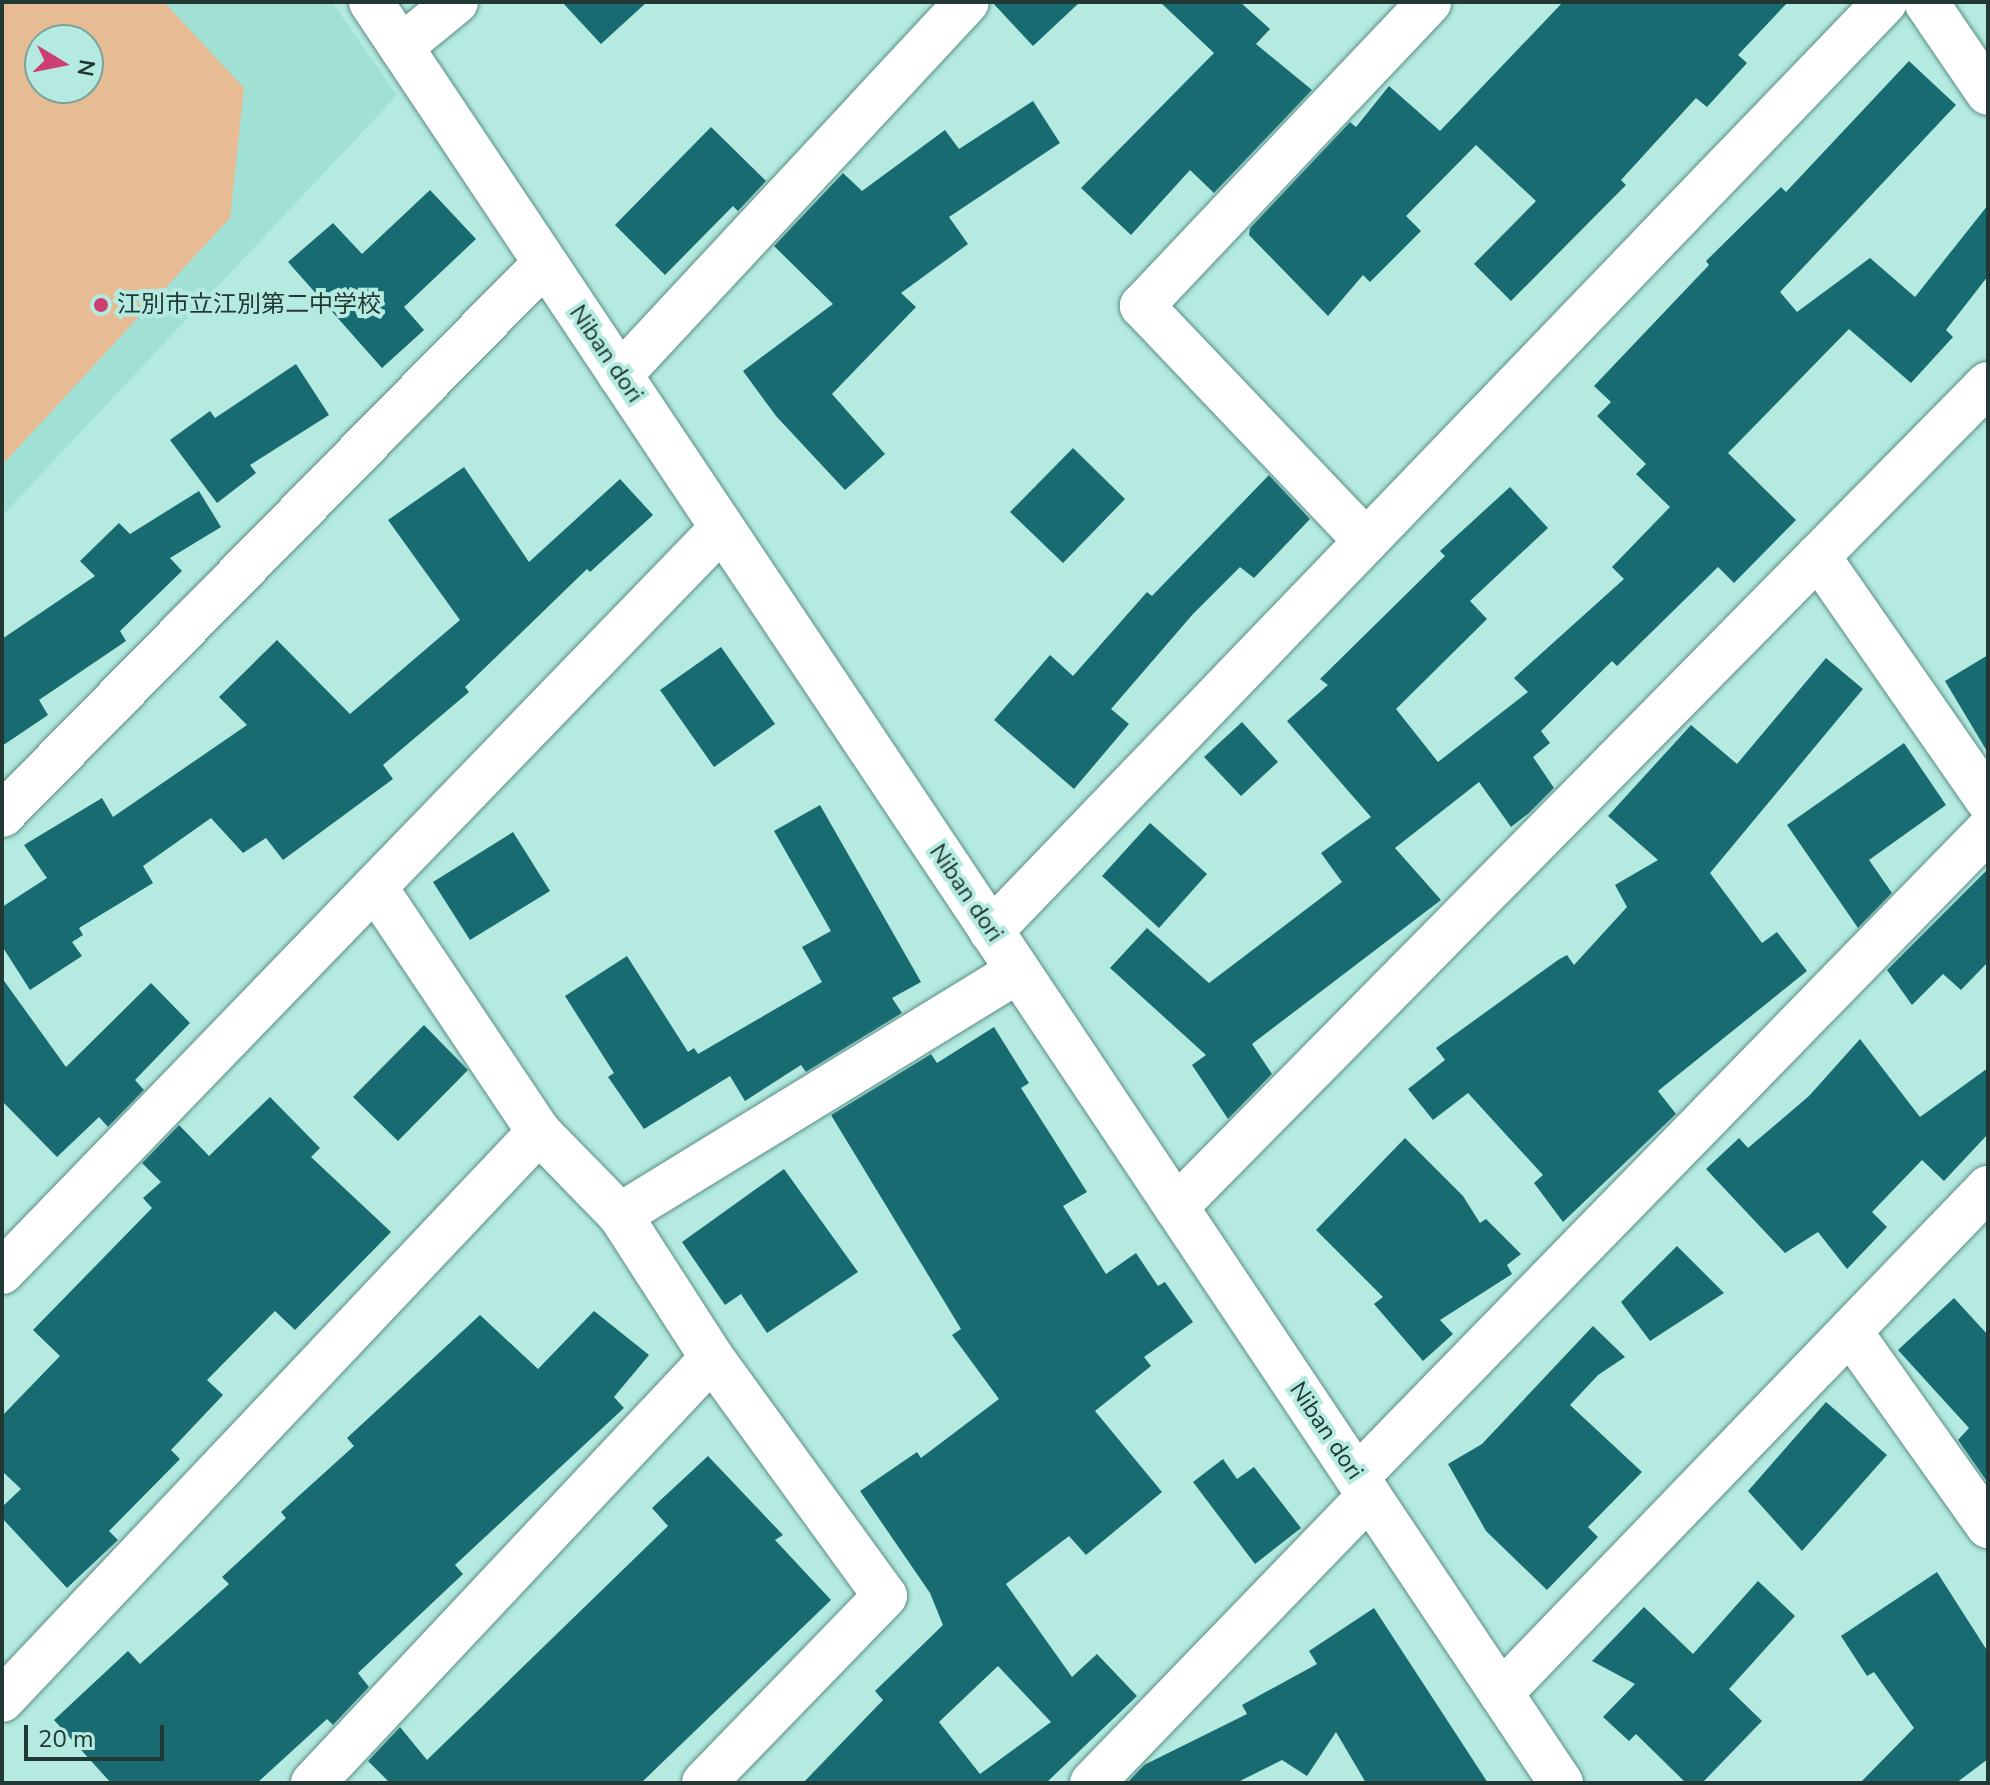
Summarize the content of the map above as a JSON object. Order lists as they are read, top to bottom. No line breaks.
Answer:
{"streets":{"street":["Niban dori"]},"places":["江別市立江別第二中学校"],"scale_bar":"20 m","north":"right"}
